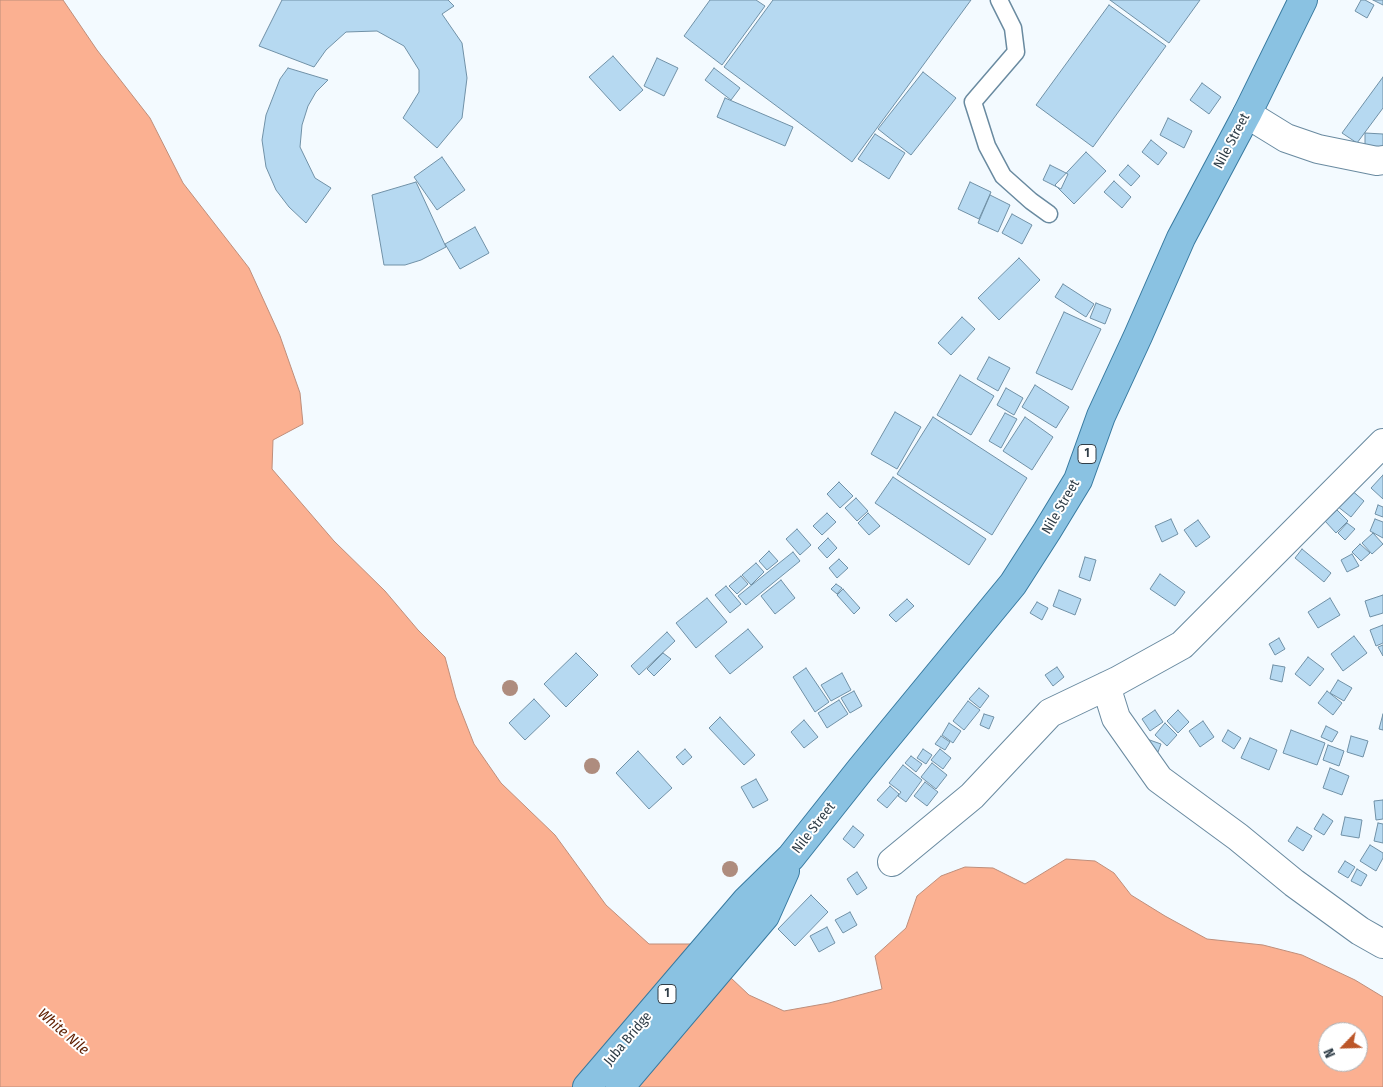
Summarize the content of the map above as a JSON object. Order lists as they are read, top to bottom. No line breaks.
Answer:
{"streets":{"main road":["Nile Street","1","Juba Bridge"]},"crossings":[["Nile Street","Juba Bridge"]],"water":["White Nile"],"north":"bottom left"}
